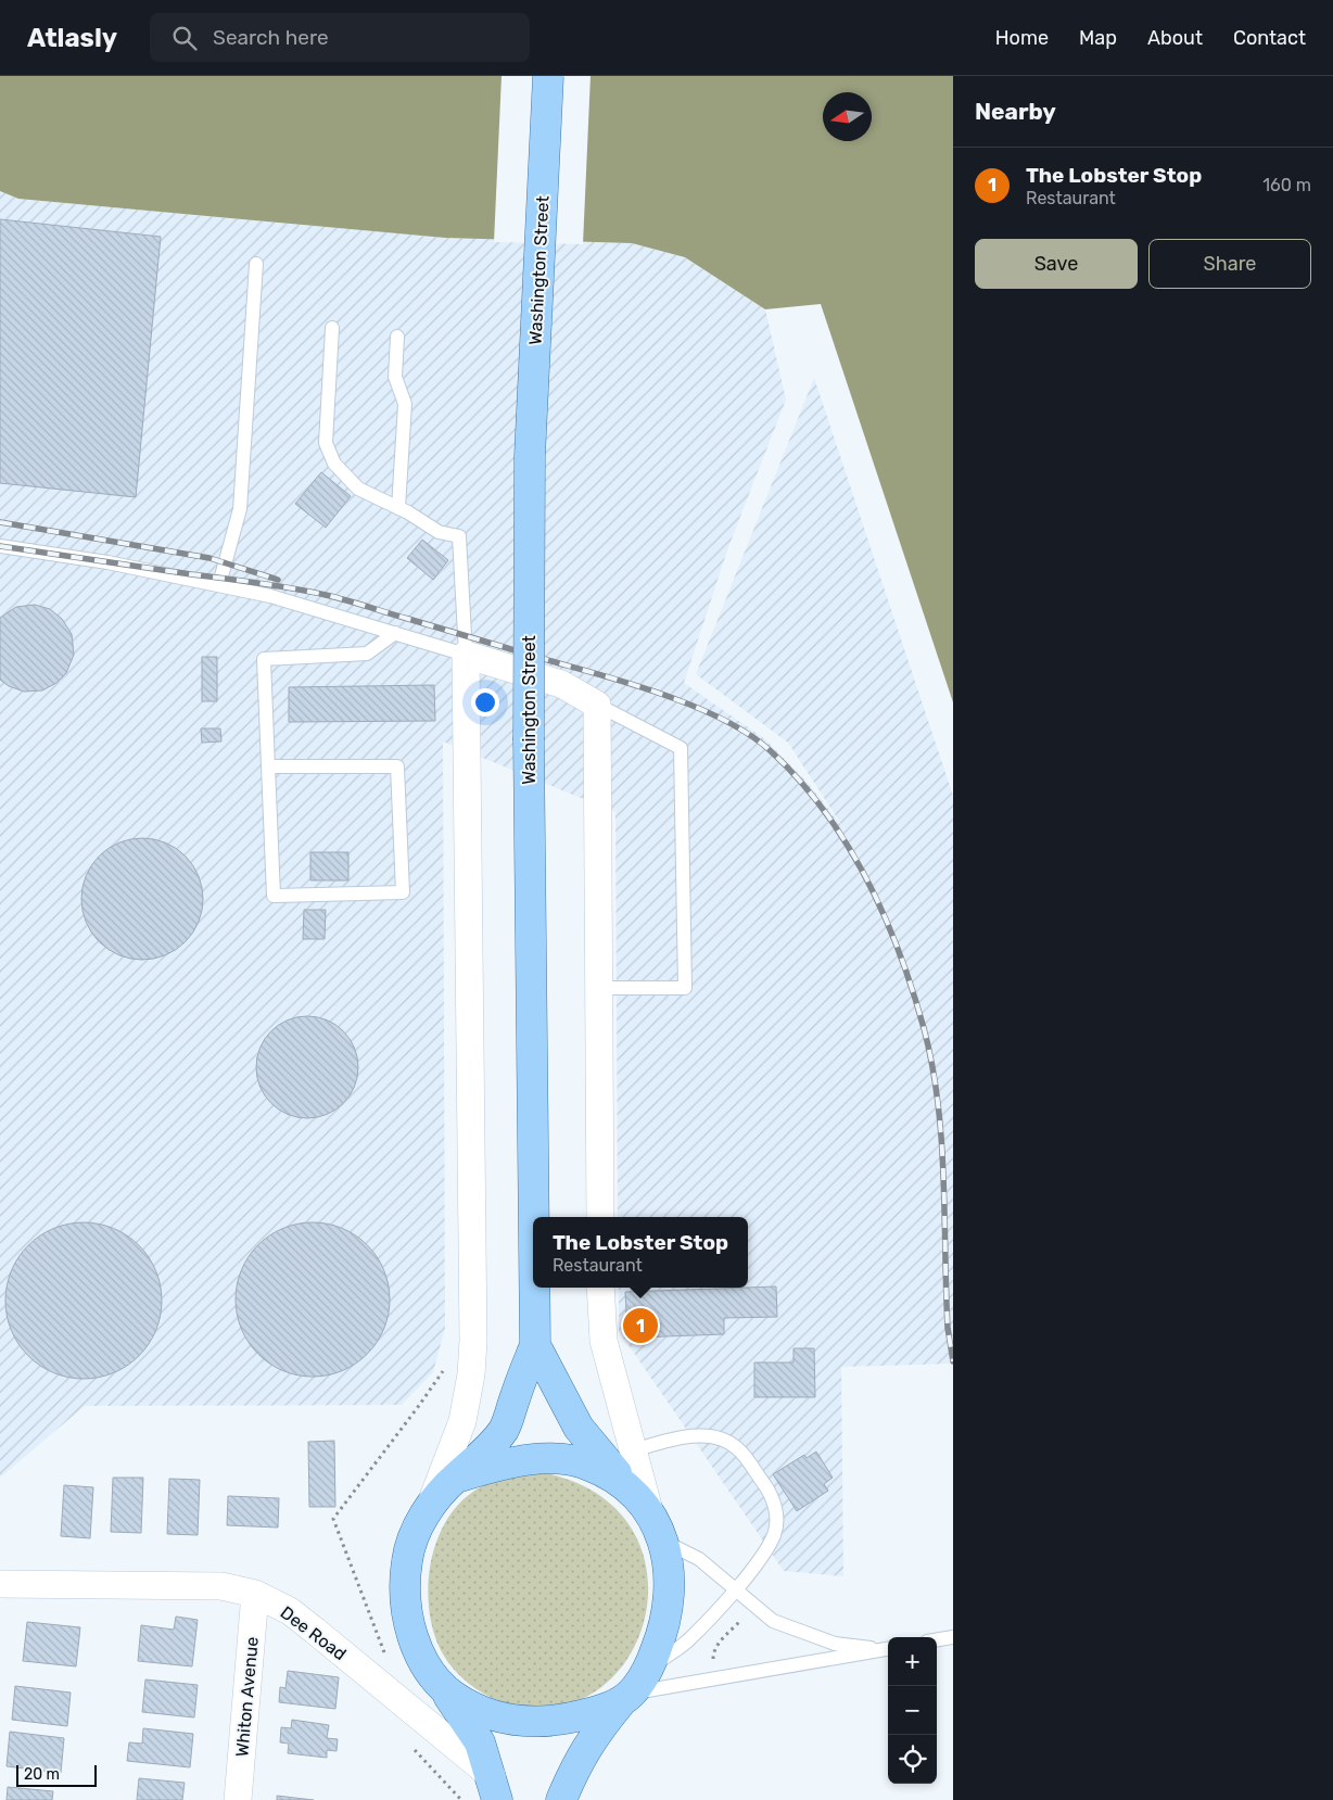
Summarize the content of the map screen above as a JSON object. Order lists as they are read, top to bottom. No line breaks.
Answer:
{"streets":{"main road":["Washington Street"],"street":["Dee Road","Whiton Avenue"]},"crossings":[["Dee Road","Whiton Avenue"]],"scale_bar":"20 m","north":"left","page":{"header":"Atlasly","search":"Search here","nav":["Home","Map","About","Contact"],"heading":"Nearby","list":[{"mark":"1","name":"The Lobster Stop","note":"Restaurant","value":"160 m"}],"buttons":["Save","Share"],"popup":["The Lobster Stop","Restaurant"],"pins":"1","map_buttons":["+","−"],"scale":"20 m"}}
